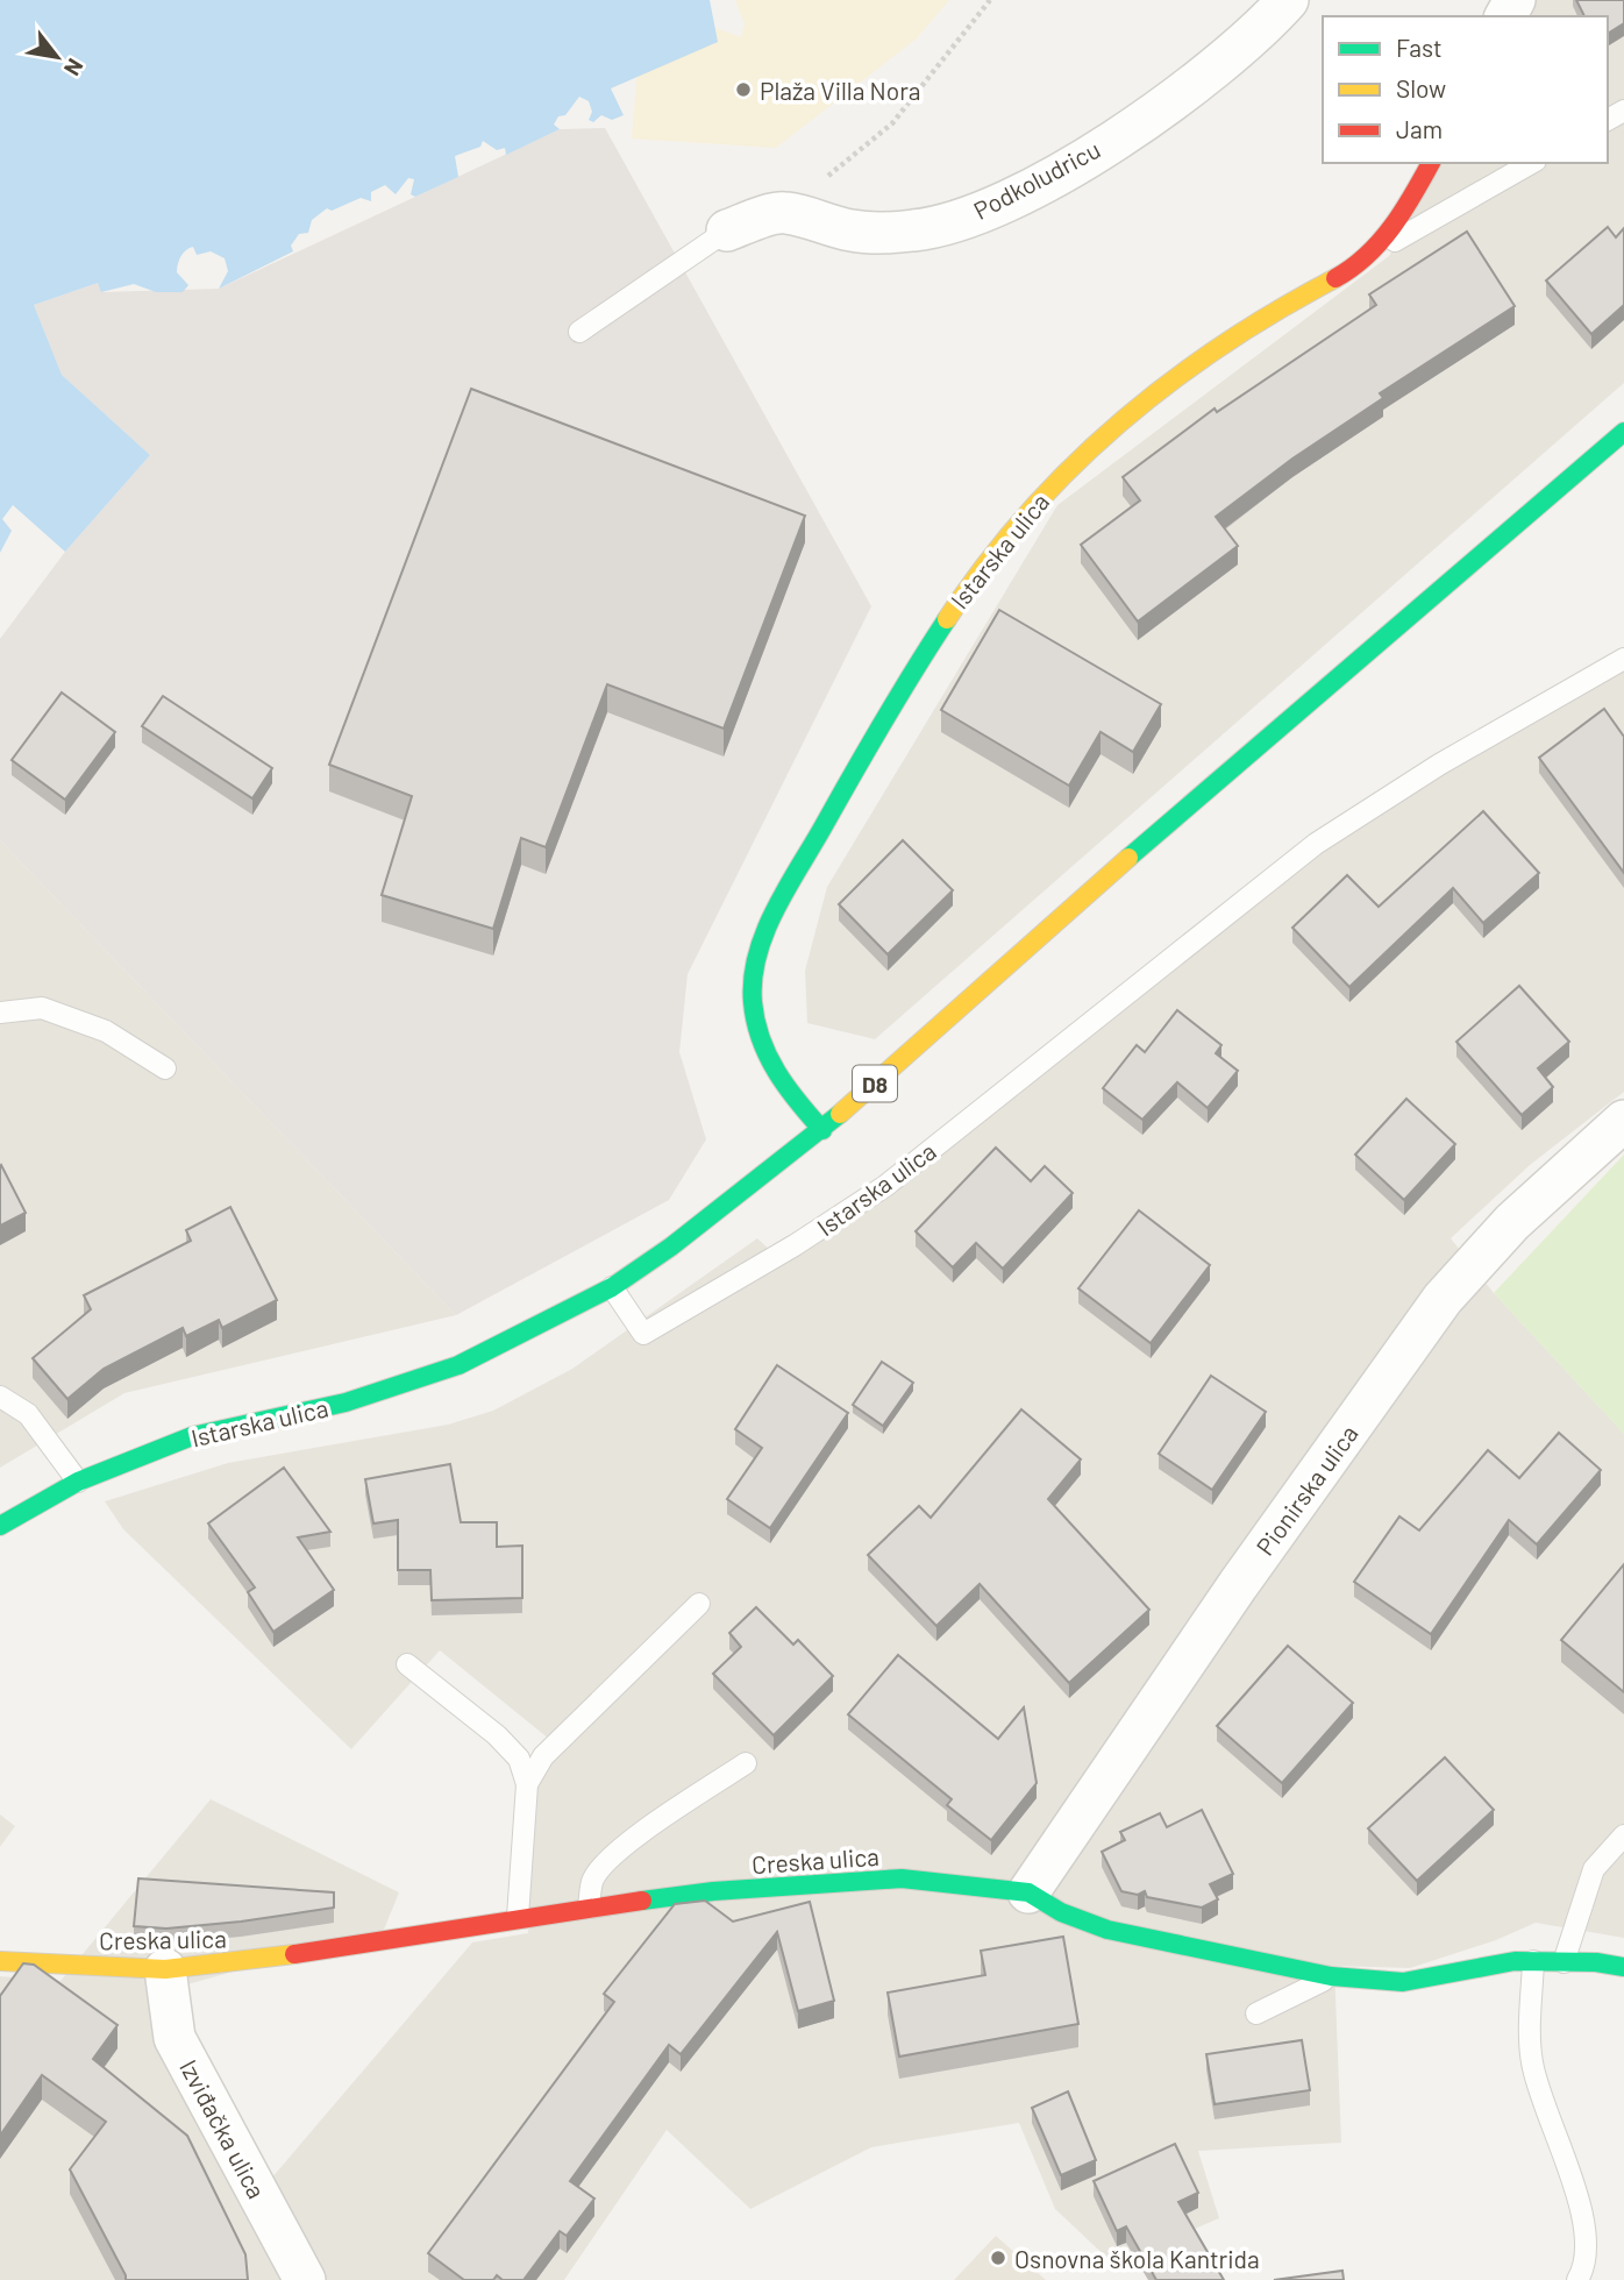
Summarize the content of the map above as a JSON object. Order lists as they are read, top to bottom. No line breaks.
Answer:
{"streets":{"street":["Podkoludricu","Istarska ulica","D8","Pionirska ulica","Creska ulica","Izviđačka ulica"]},"crossings":[["Pionirska ulica","Creska ulica"],["Creska ulica","Izviđačka ulica"]],"places":["Plaža Villa Nora","Osnovna škola Kantrida"],"legend":["Fast","Slow","Jam"],"north":"bottom right"}
